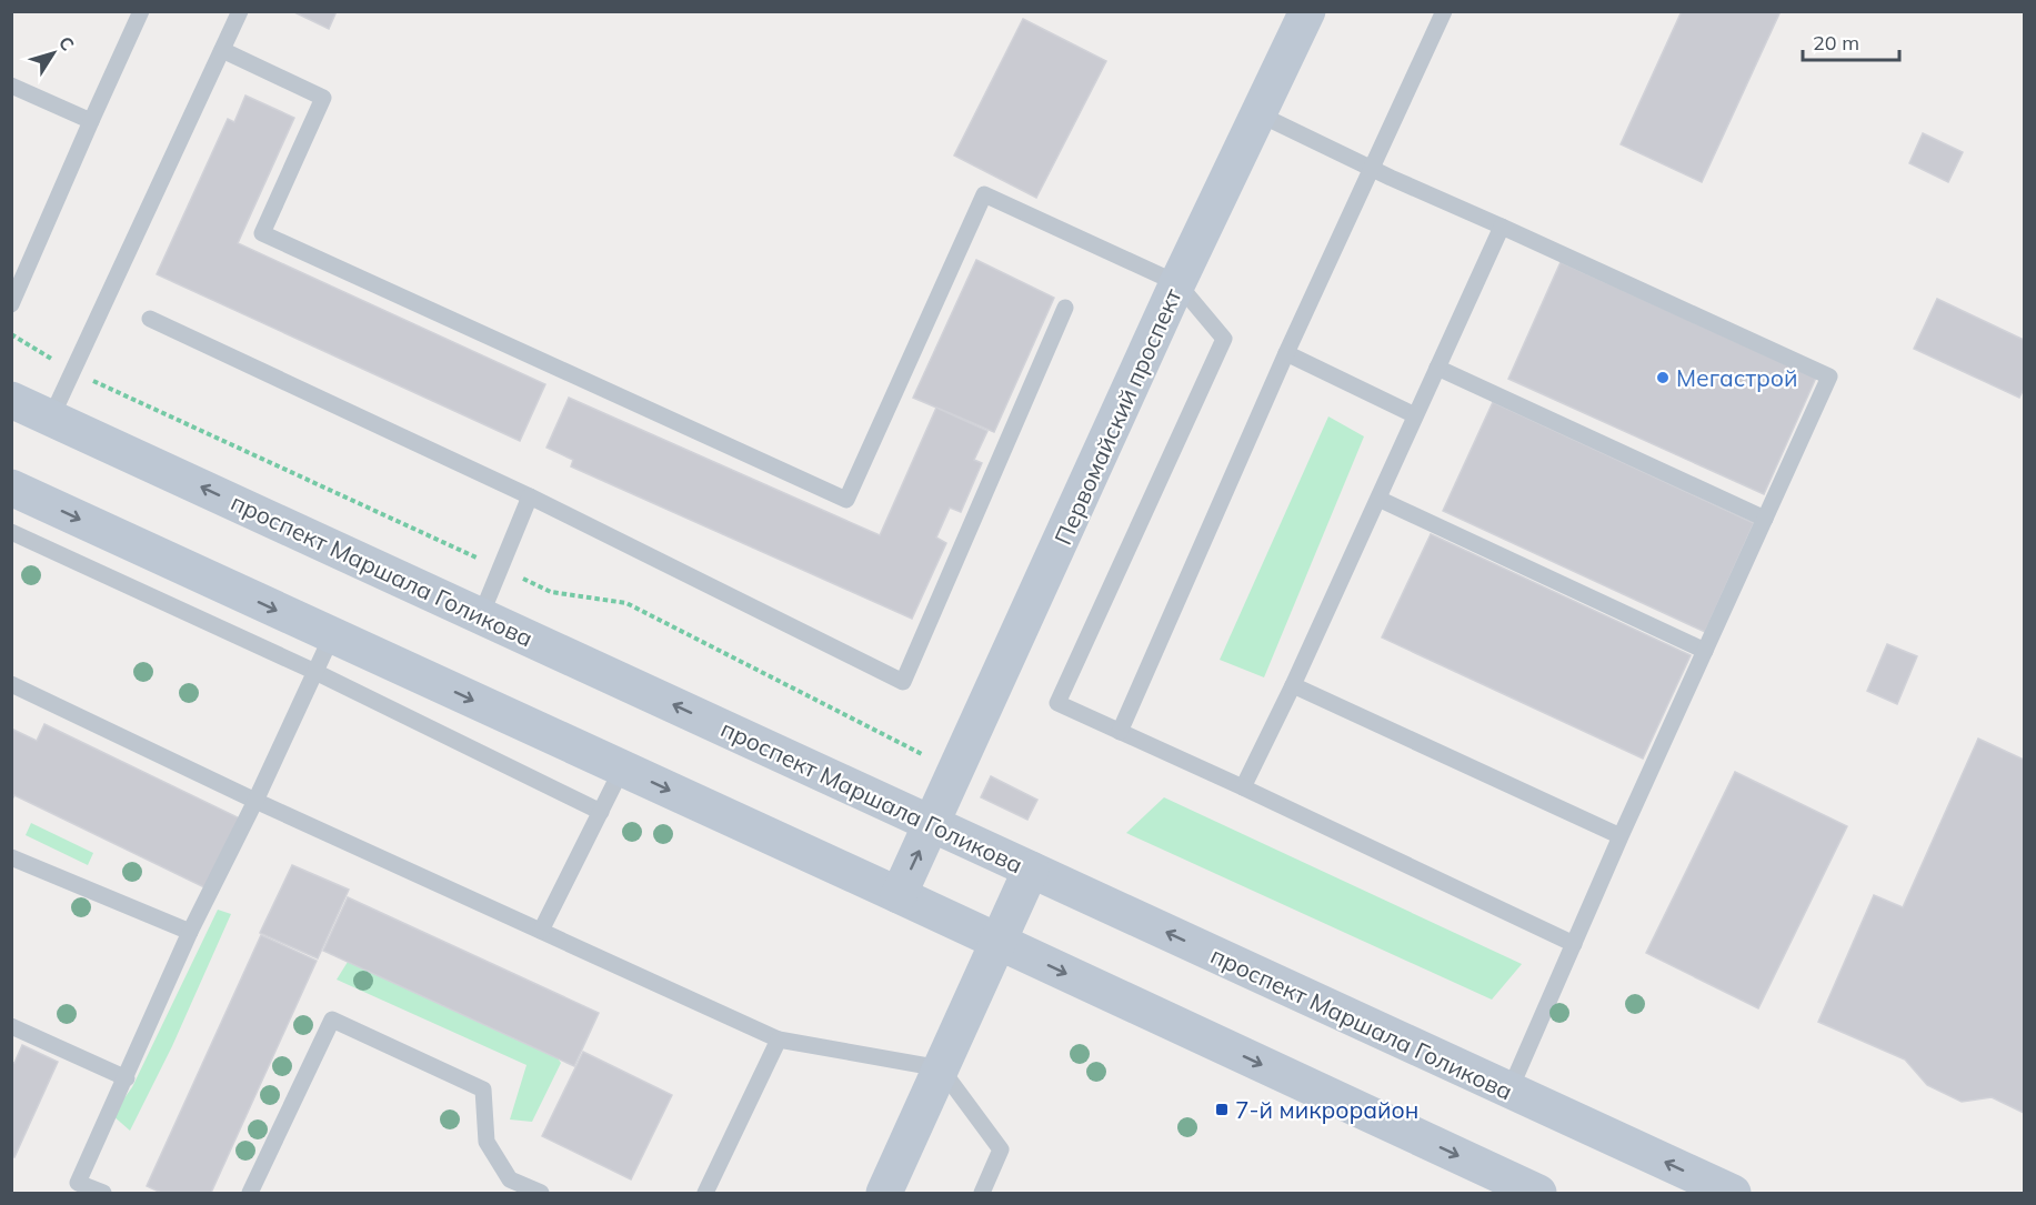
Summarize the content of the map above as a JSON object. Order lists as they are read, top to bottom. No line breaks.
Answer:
{"streets":{"main road":["Первомайский проспект","проспект Маршала Голикова"]},"crossings":[["Первомайский проспект","проспект Маршала Голикова"]],"places":{"other":["Мегастрой"],"transit":["7-й микрорайон"]},"scale_bar":"20 m","north":"top right"}
